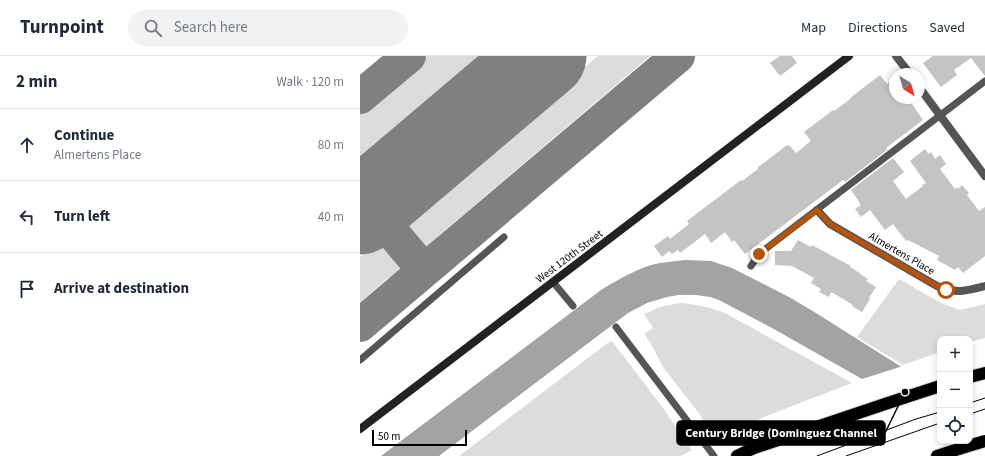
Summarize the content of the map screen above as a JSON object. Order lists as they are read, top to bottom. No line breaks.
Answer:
{"streets":{"main road":["West 120th Street"],"street":["Almertens Place"]},"places":["Century Bridge (Dominguez Channel"],"scale_bar":"50 m","north":"bottom right","page":{"header":"Turnpoint","search":"Search here","nav":["Map","Directions","Saved"],"heading":["2 min","Walk · 120 m"],"list":[["Continue","Almertens Place","80 m"],["Turn left","40 m"],"Arrive at destination"],"map_buttons":["+","−"],"scale":"50 m"}}
